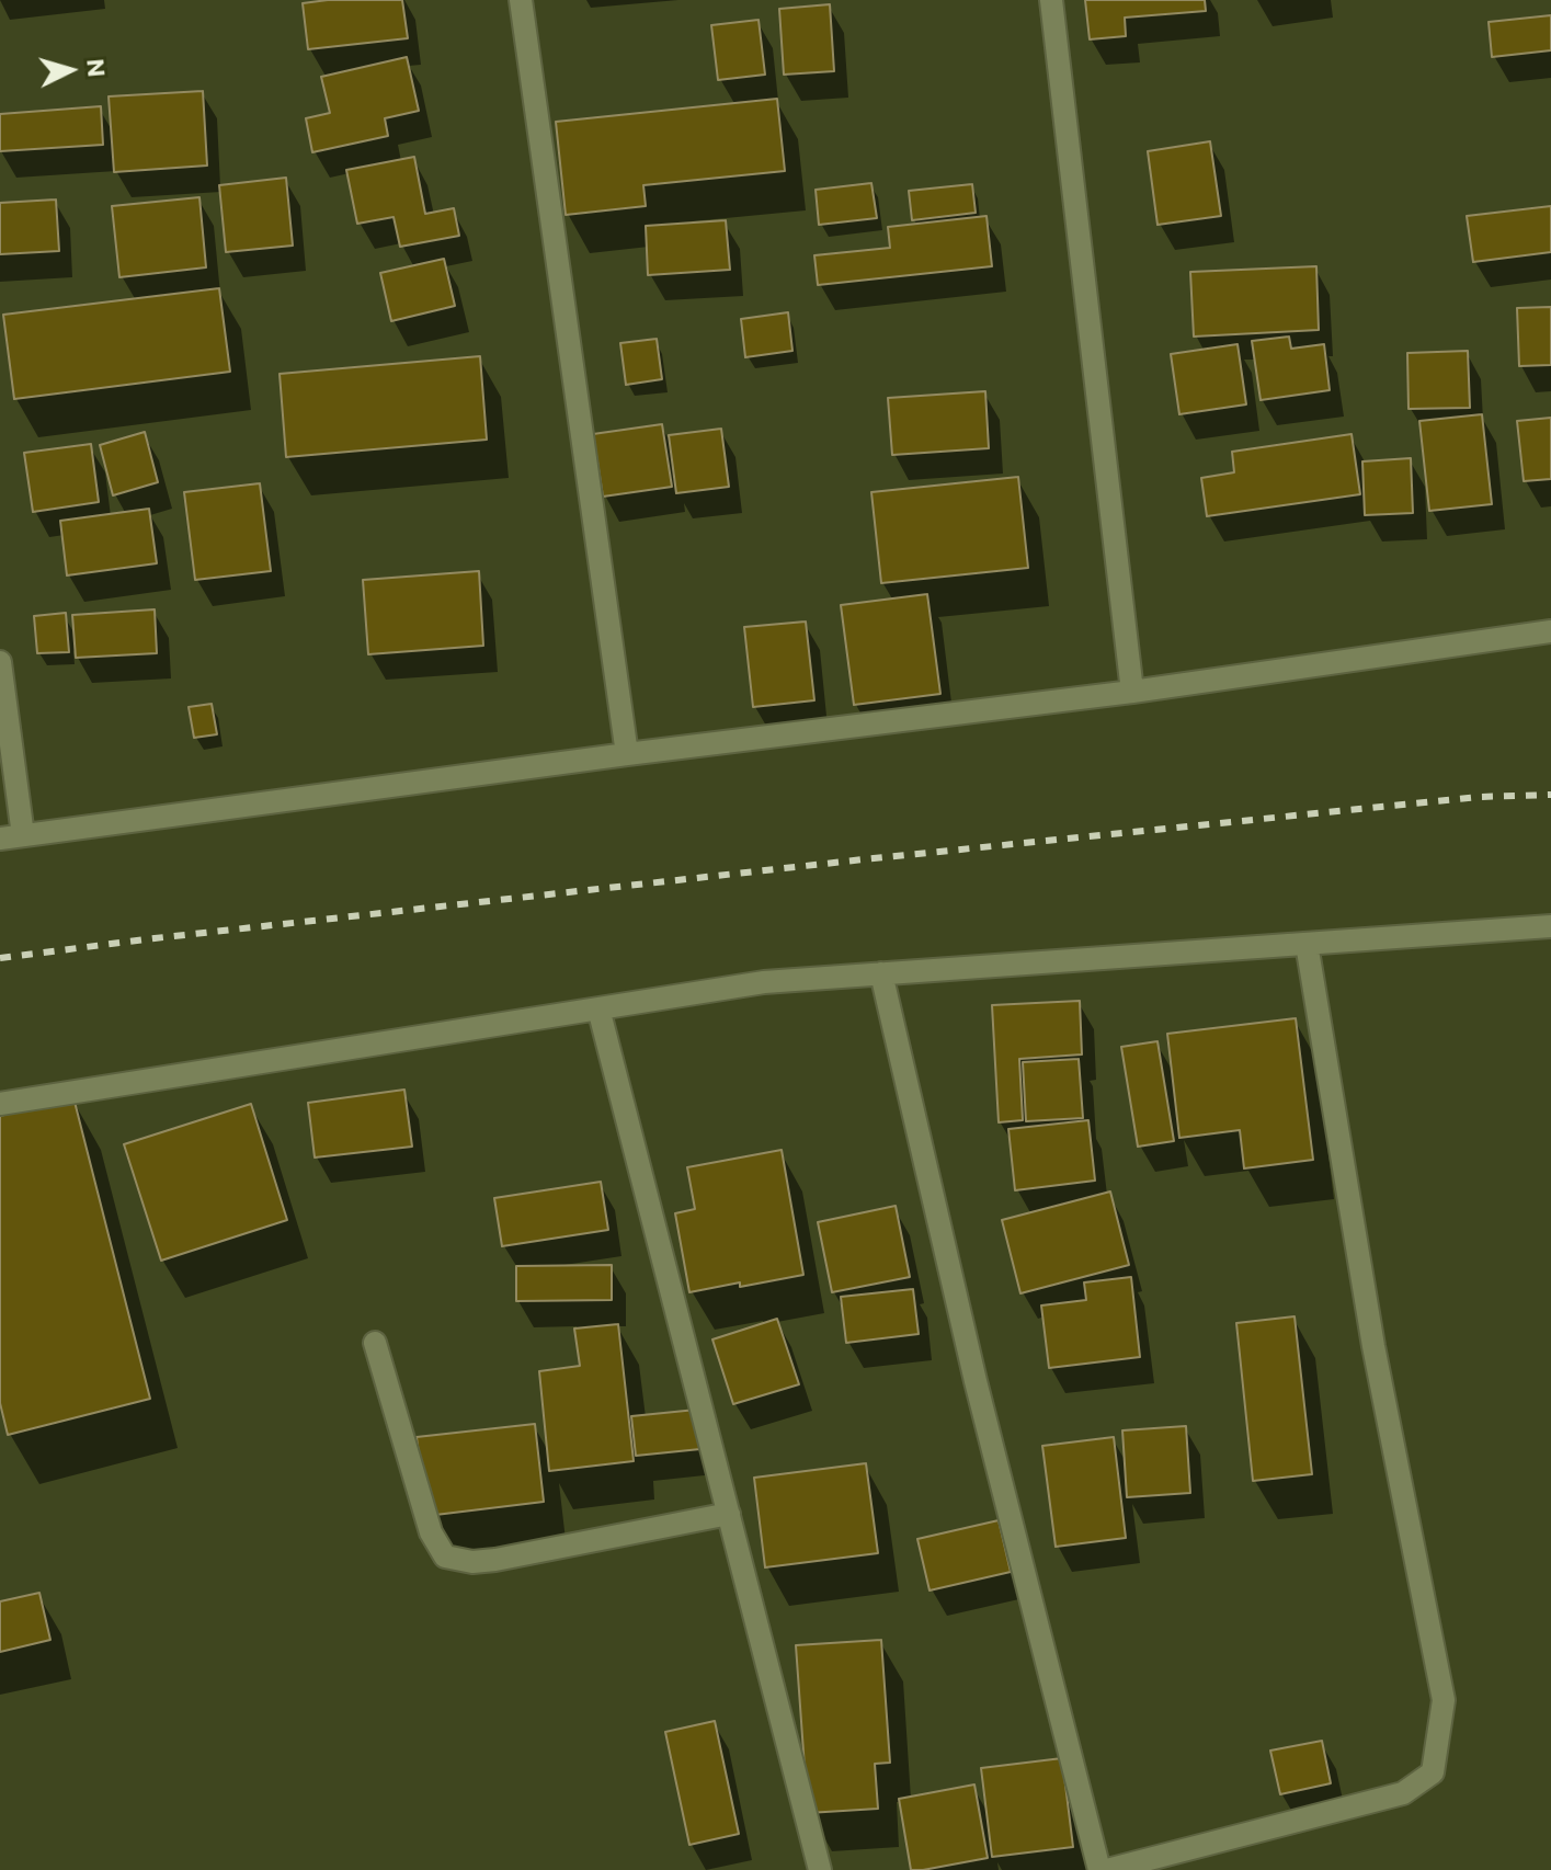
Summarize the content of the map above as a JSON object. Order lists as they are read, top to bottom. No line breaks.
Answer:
{"north":"right"}
